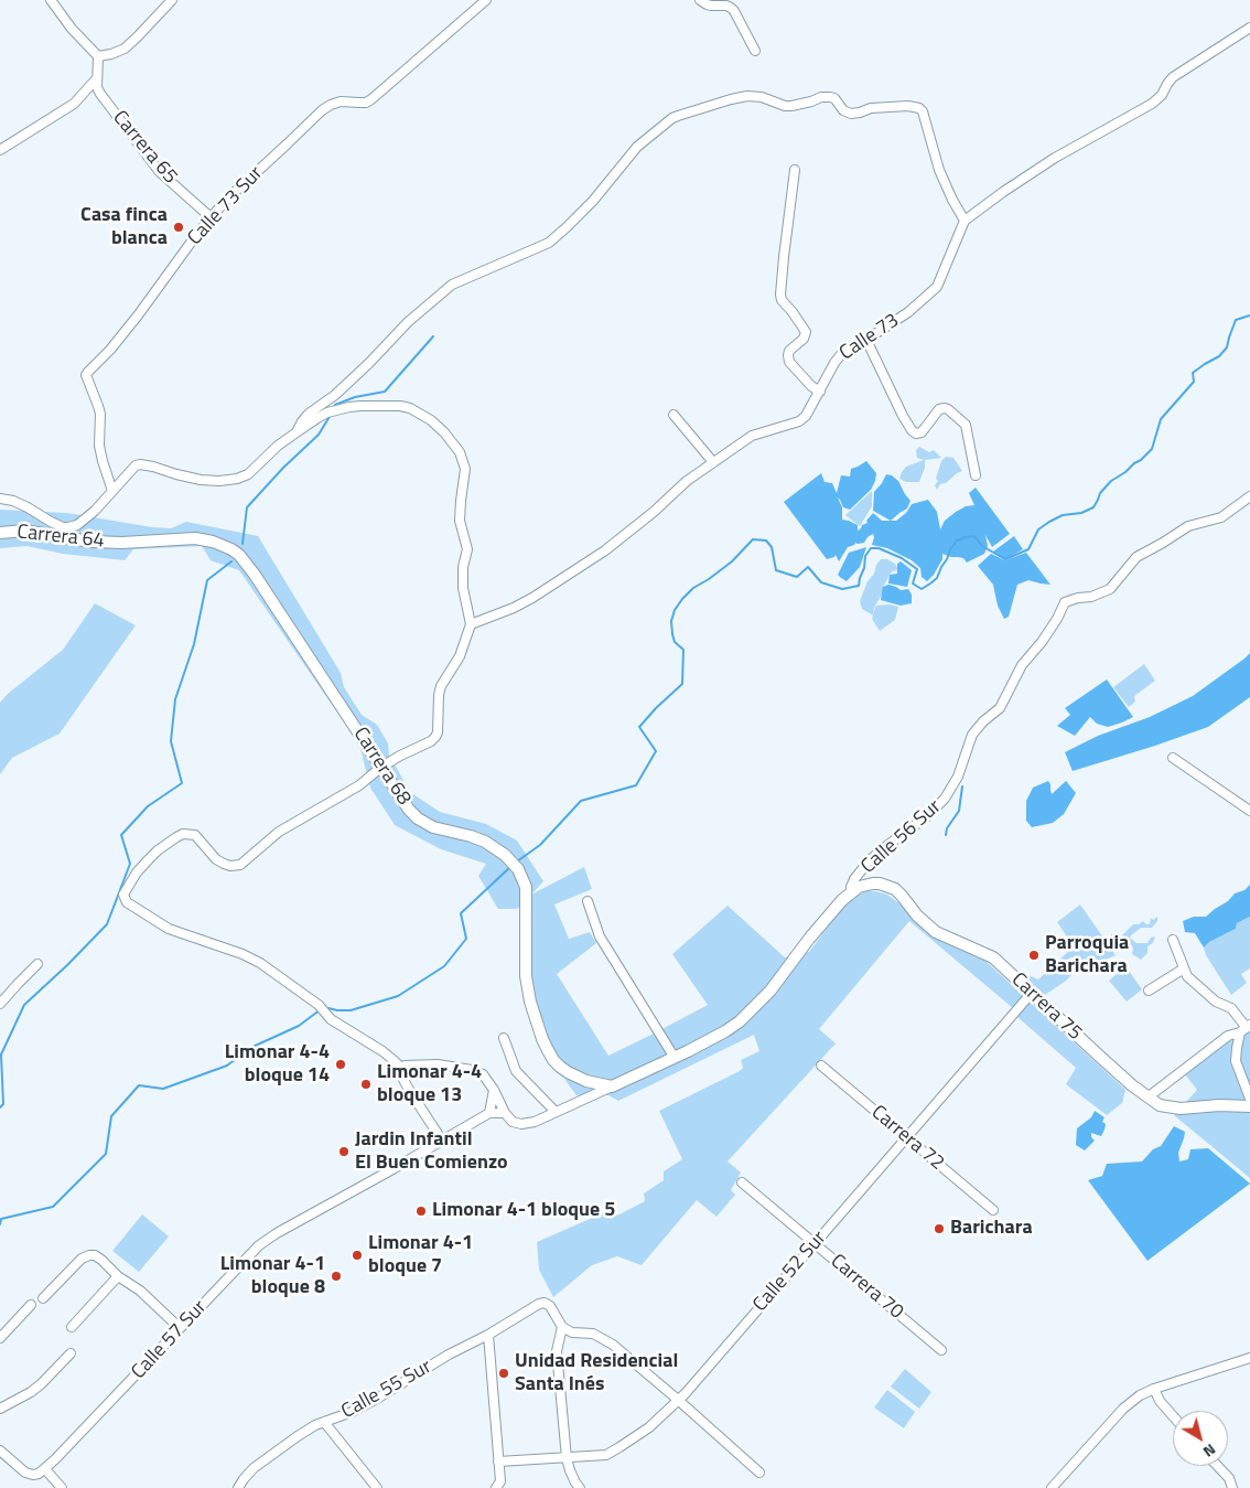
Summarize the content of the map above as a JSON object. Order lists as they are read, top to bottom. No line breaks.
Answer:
{"streets":{"street":["Carrera 65","Calle 73 Sur","Calle 73","Carrera 64","Carrera 68","Calle 56 Sur","Carrera 75","Carrera 72","Calle 52 Sur","Carrera 70","Calle 57 Sur","Calle 55 Sur"]},"crossings":[["Carrera 65","Calle 73 Sur"],["Carrera 64","Carrera 68"],["Carrera 68","Calle 56 Sur"],["Calle 56 Sur","Carrera 75"],["Calle 56 Sur","Calle 57 Sur"],["Carrera 75","Calle 52 Sur"],["Carrera 72","Calle 52 Sur"],["Calle 52 Sur","Carrera 70"]],"places":["Casa finca blanca","Parroquia Barichara","Limonar 4-4 bloque 14","Limonar 4-4 bloque 13","Jardin Infantil El Buen Comienzo","Limonar 4-1 bloque 5","Barichara","Limonar 4-1 bloque 7","Limonar 4-1 bloque 8","Unidad Residencial Santa Inés"],"north":"bottom right"}
